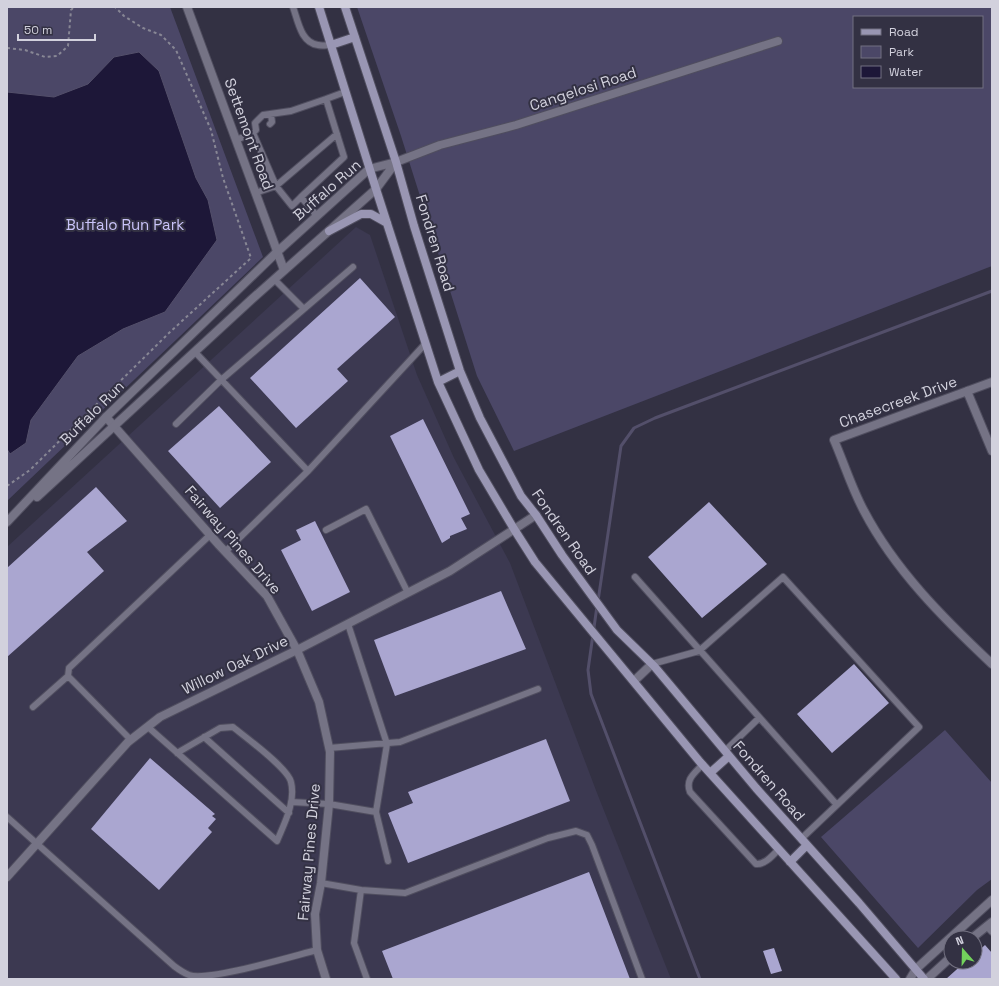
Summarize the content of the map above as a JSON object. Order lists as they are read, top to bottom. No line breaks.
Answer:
{"streets":{"main road":["Fondren Road"],"street":["Cangelosi Road","Settemont Road","Buffalo Run","Chasecreek Drive","Fairway Pines Drive","Willow Oak Drive"]},"crossings":[["Cangelosi Road","Buffalo Run"],["Cangelosi Road","Fondren Road"],["Settemont Road","Buffalo Run"],["Buffalo Run","Fondren Road"],["Buffalo Run","Fairway Pines Drive"],["Fondren Road","Willow Oak Drive"],["Fairway Pines Drive","Willow Oak Drive"]],"parks":["Buffalo Run Park"],"legend":["Road","Park","Water"],"scale_bar":"50 m","north":"top"}
